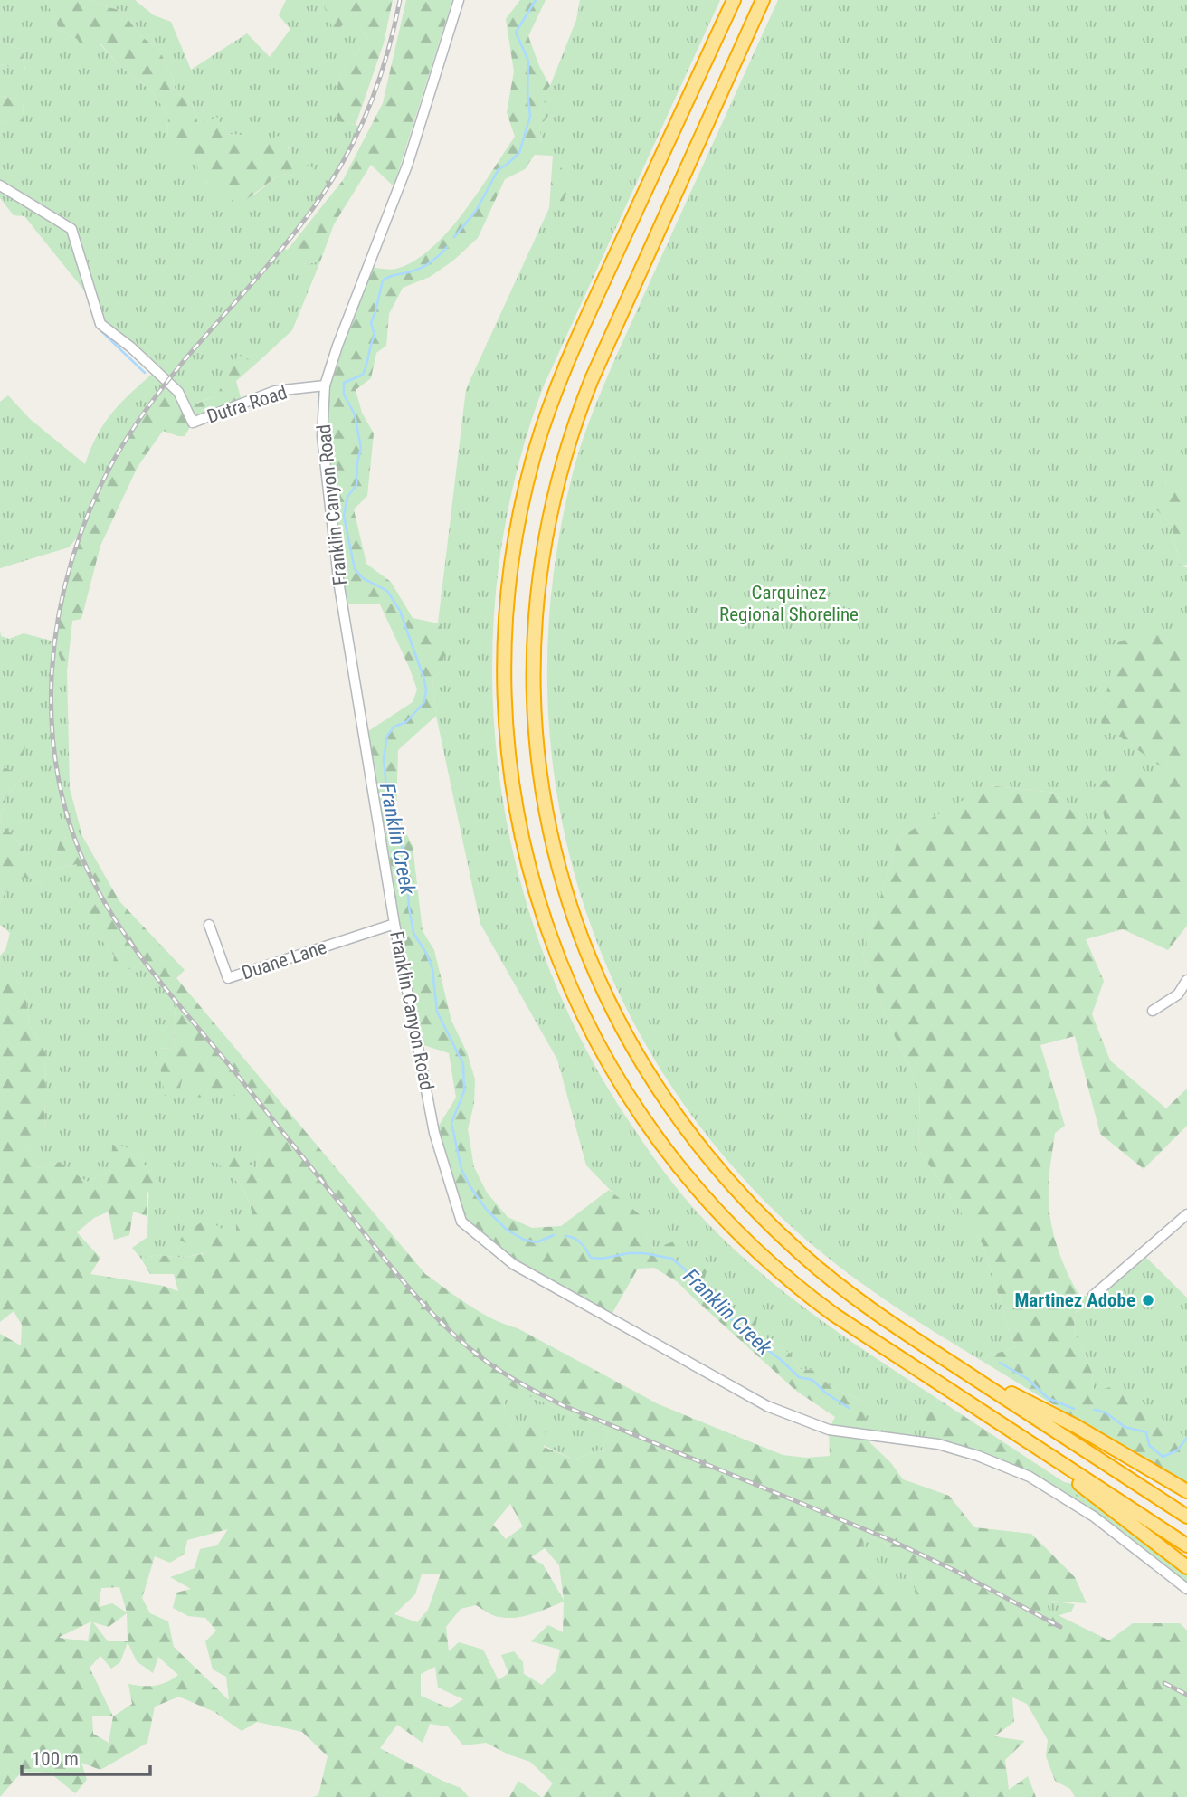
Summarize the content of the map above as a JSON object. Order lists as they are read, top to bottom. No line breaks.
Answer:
{"streets":{"street":["Dutra Road","Franklin Canyon Road","Duane Lane"]},"crossings":[["Dutra Road","Franklin Canyon Road"],["Franklin Canyon Road","Duane Lane"]],"water":["Franklin Creek"],"parks":["Carquinez Regional Shoreline"],"places":["Martinez Adobe"],"scale_bar":"100 m"}
